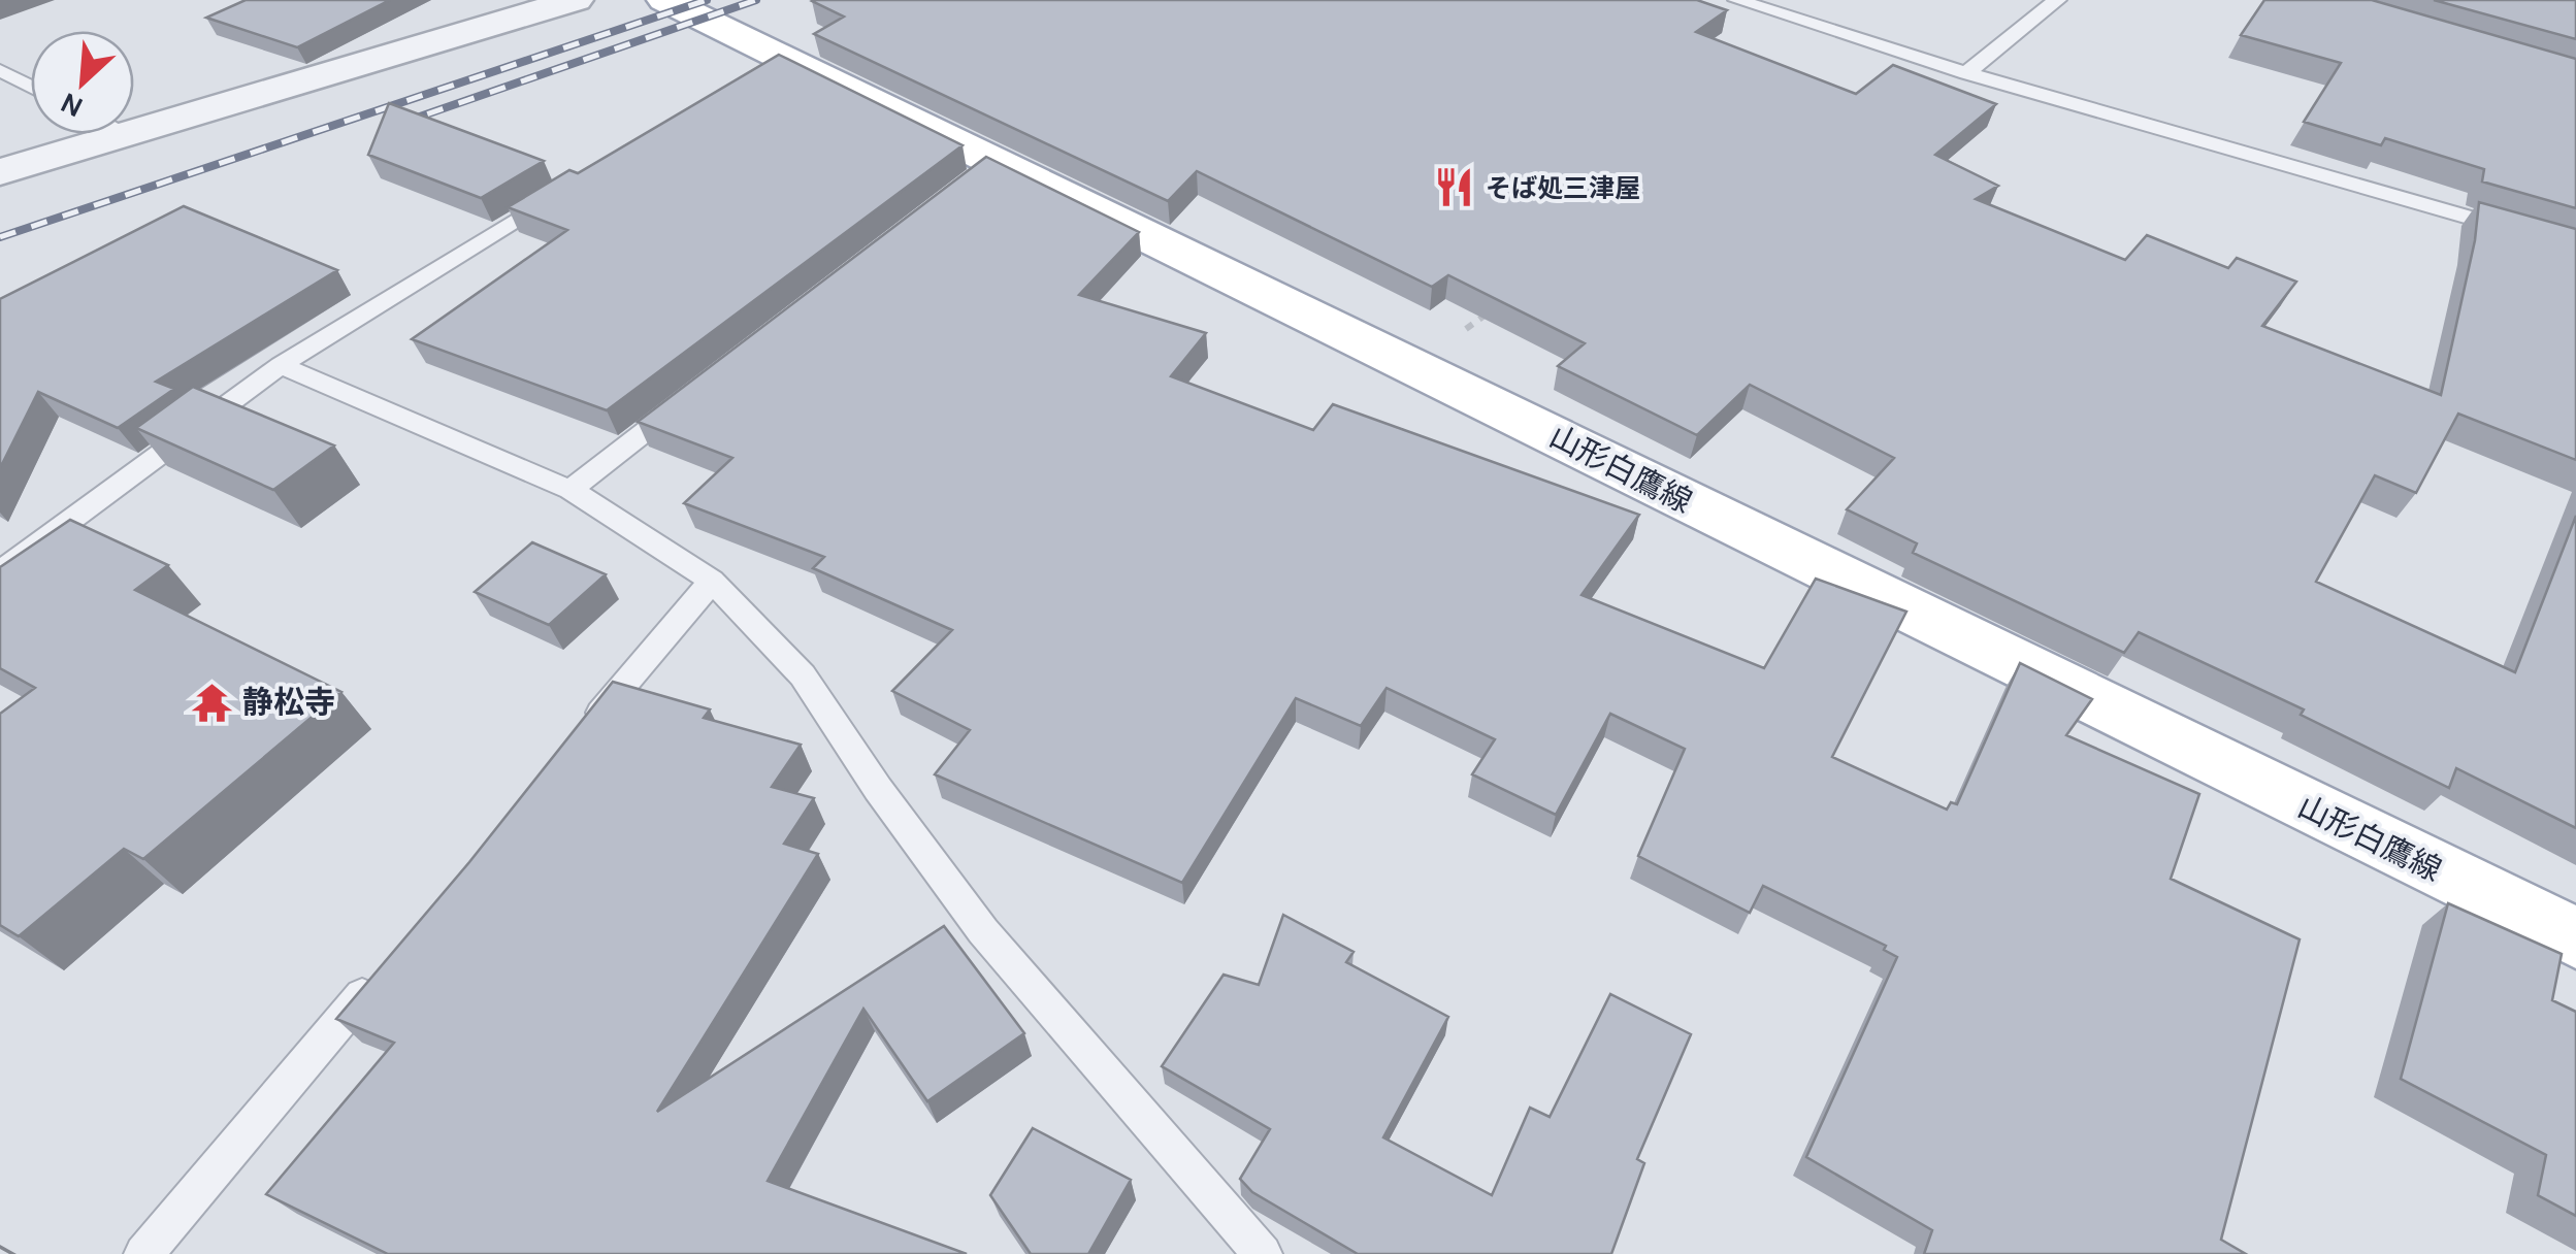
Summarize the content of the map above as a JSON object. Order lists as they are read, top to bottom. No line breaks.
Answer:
{"streets":{"main road":["山形白鷹線"]},"places":{"restaurant":["そば処三津屋"],"temple":["静松寺"]},"north":"bottom left"}
